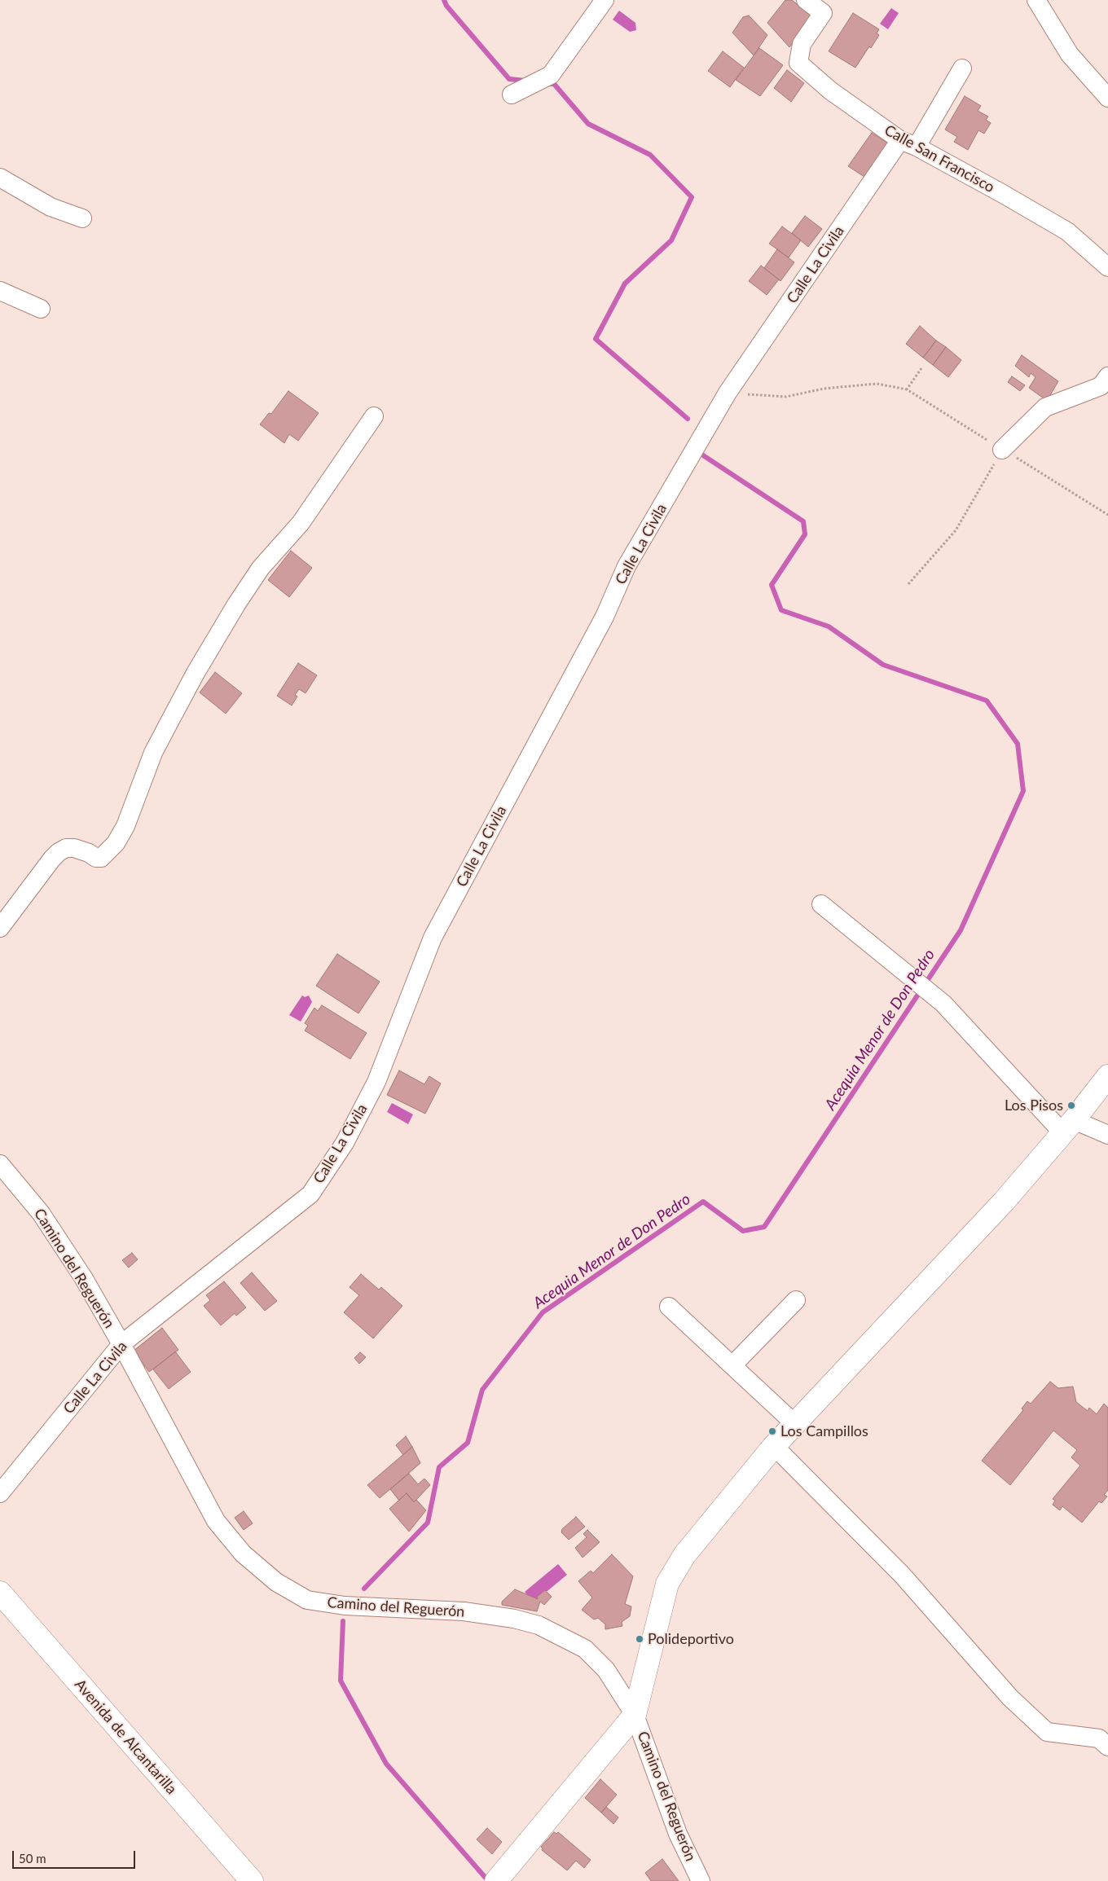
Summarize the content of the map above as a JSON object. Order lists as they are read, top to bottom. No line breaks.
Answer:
{"streets":{"main road":["Avenida de Alcantarilla"],"street":["Calle San Francisco","Calle La Civila","Camino del Reguerón"]},"crossings":[["Calle San Francisco","Calle La Civila"],["Calle La Civila","Camino del Reguerón"]],"water":["Acequia Menor de Don Pedro"],"places":["Los Pisos","Los Campillos","Polideportivo"],"scale_bar":"50 m"}
